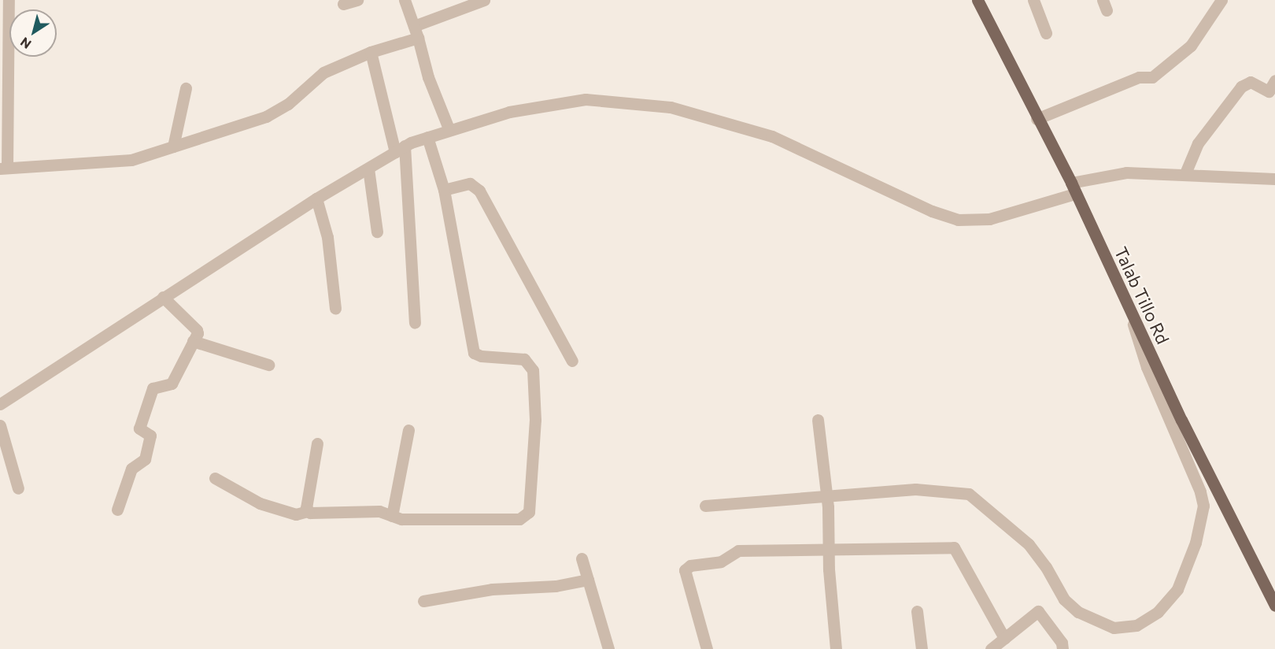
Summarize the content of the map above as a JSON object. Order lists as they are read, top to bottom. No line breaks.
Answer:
{"streets":{"main road":["Talab Tillo Rd"]},"north":"bottom left"}
